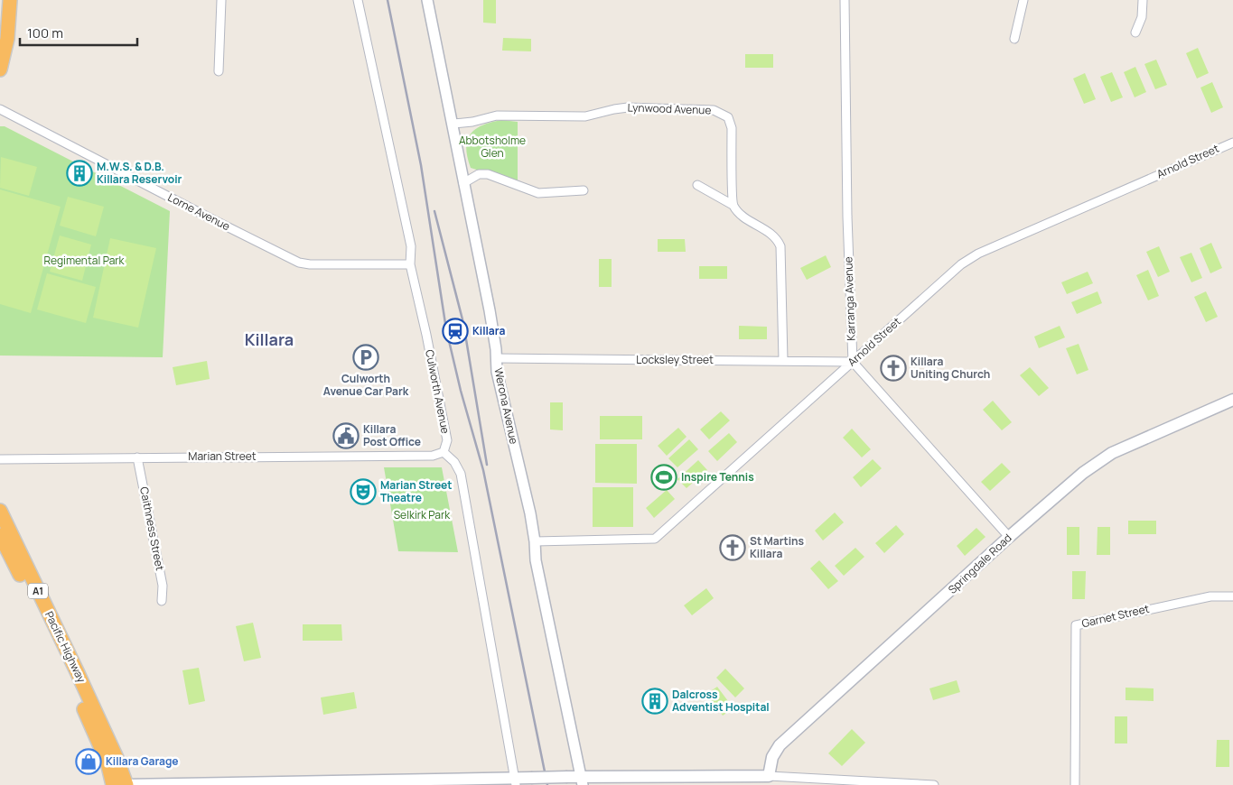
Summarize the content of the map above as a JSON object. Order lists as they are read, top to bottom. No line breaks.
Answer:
{"streets":{"highway":["A1","Pacific Highway"],"main road":["Springdale Road"],"street":["Lynwood Avenue","Arnold Street","Lorne Avenue","Karranga Avenue","Locksley Street","Culworth Avenue","Werona Avenue","Marian Street","Caithness Street","Garnet Street"]},"crossings":[["Lynwood Avenue","Werona Avenue"],["Arnold Street","Karranga Avenue"],["Arnold Street","Locksley Street"],["Arnold Street","Werona Avenue"],["Lorne Avenue","Culworth Avenue"],["Karranga Avenue","Locksley Street"],["Locksley Street","Werona Avenue"],["Culworth Avenue","Marian Street"],["Marian Street","Caithness Street"]],"districts":["Killara"],"parks":["Abbotsholme Glen","Regimental Park","Selkirk Park"],"places":{"building":["M.W.S. & D.B. Killara Reservoir","Dalcross Adventist Hospital"],"station":["Killara"],"parking":["Culworth Avenue Car Park"],"church":["Killara Uniting Church","St Martins Killara"],"public building":["Killara Post Office"],"sports":["Inspire Tennis"],"theatre":["Marian Street Theatre"],"shop":["Killara Garage"]},"scale_bar":"100 m"}
